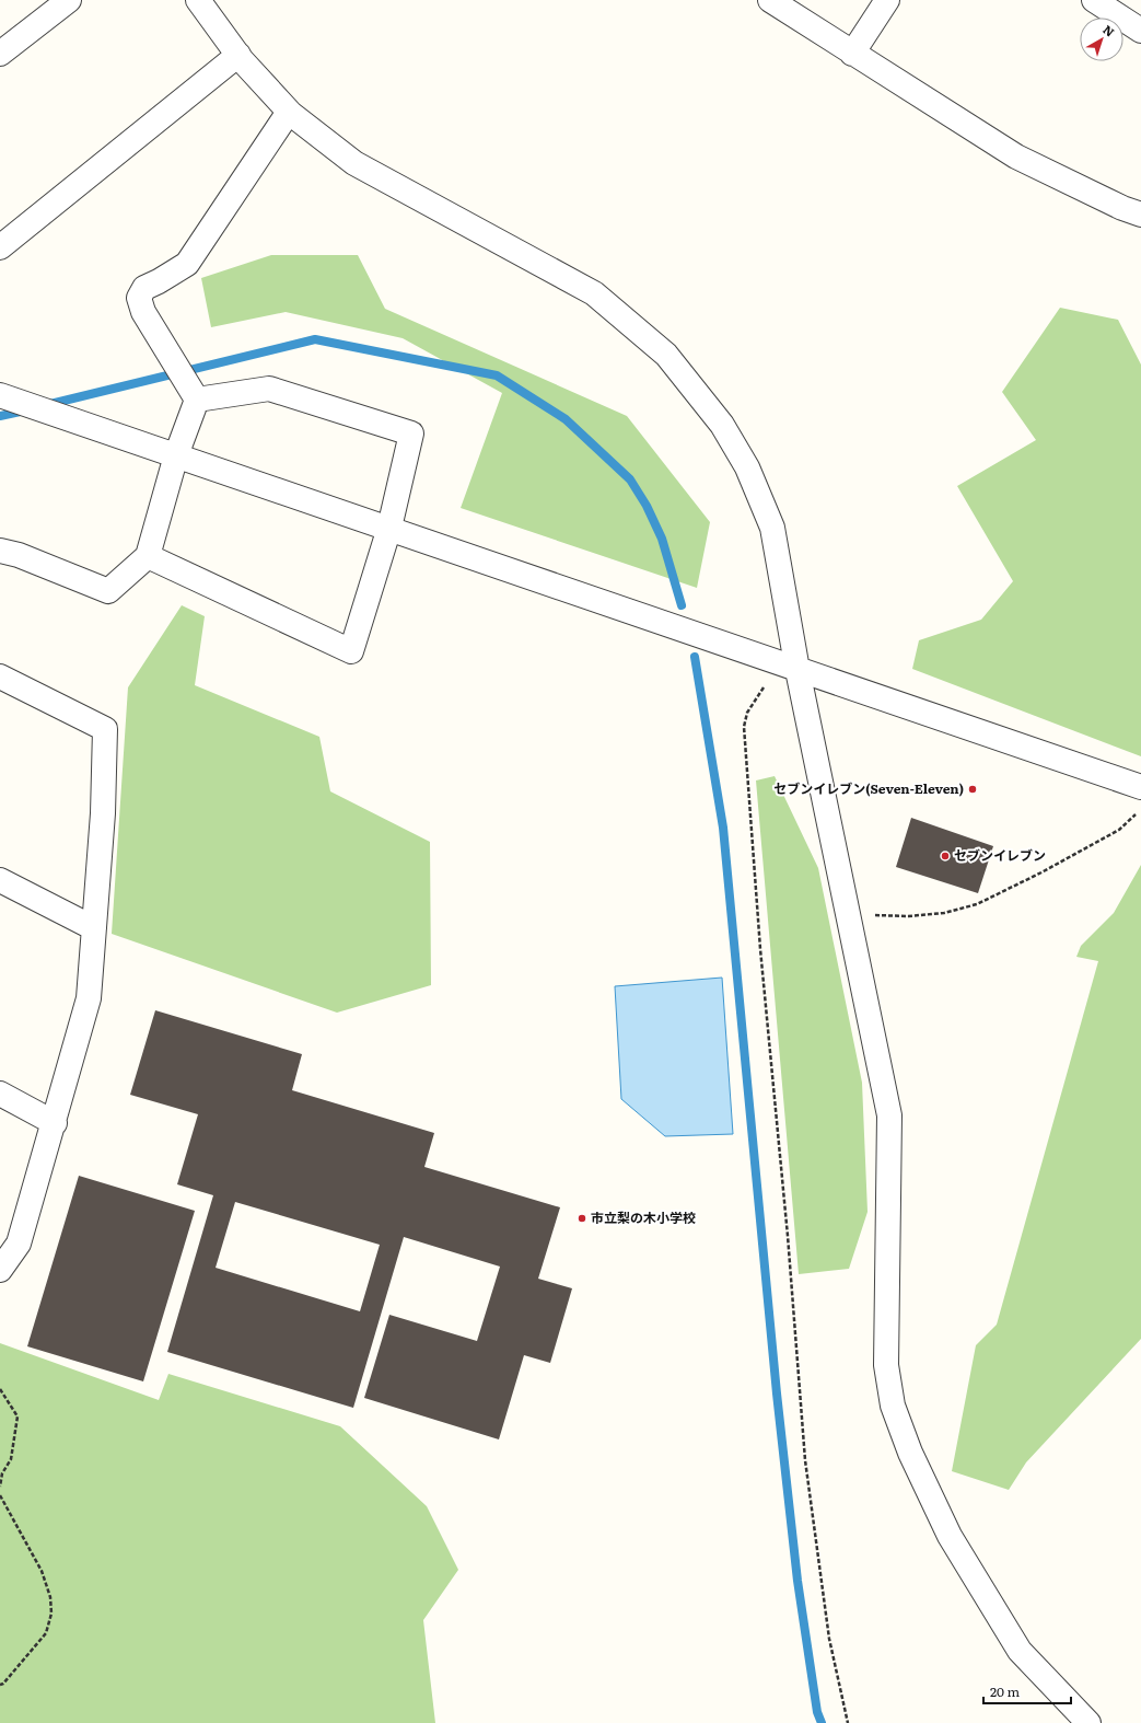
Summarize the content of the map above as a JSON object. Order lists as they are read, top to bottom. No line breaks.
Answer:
{"places":["セブンイレブン(Seven-Eleven)","セブンイレブン","市立梨の木小学校"],"scale_bar":"20 m","north":"top right"}
